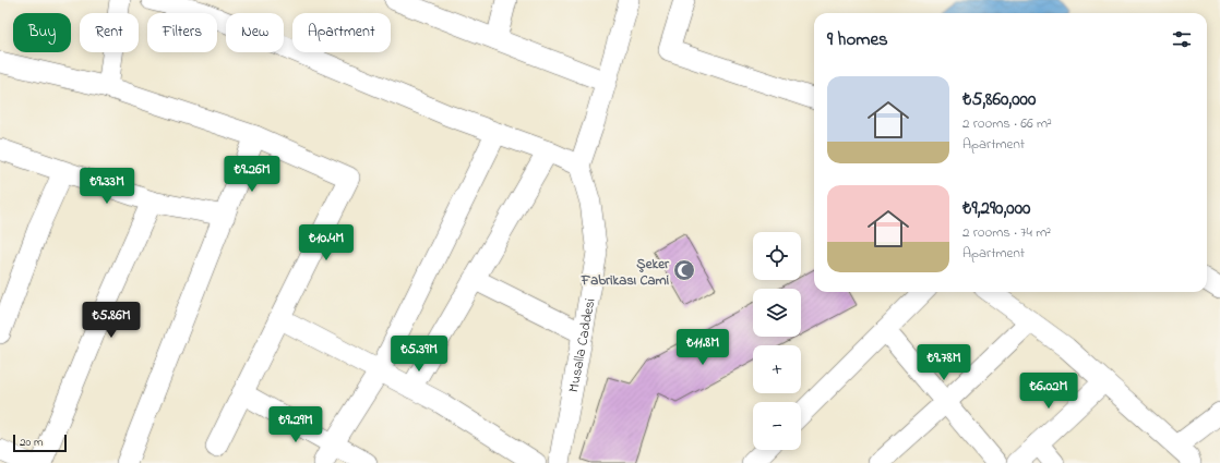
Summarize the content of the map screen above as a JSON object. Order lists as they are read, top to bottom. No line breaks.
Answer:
{"streets":{"street":["Musalla Caddesi"]},"places":{"mosque":["Şeker Fabrikası Cami"]},"scale_bar":"20 m","page":{"chip":["Buy","Rent","Filters","New","Apartment"],"heading":"9 homes","list":[{"name":"₺5,860,000","note":"2 rooms · 66 m² · Apartment"},{"name":"₺9,290,000","note":"2 rooms · 74 m² · Apartment"}],"price":["₺9.26M","₺9.33M","₺10.4M","₺5.86M","₺11.8M","₺5.39M","₺9.78M","₺6.02M","₺9.29M"],"map_buttons":["+","−"],"scale":"20 m"}}
